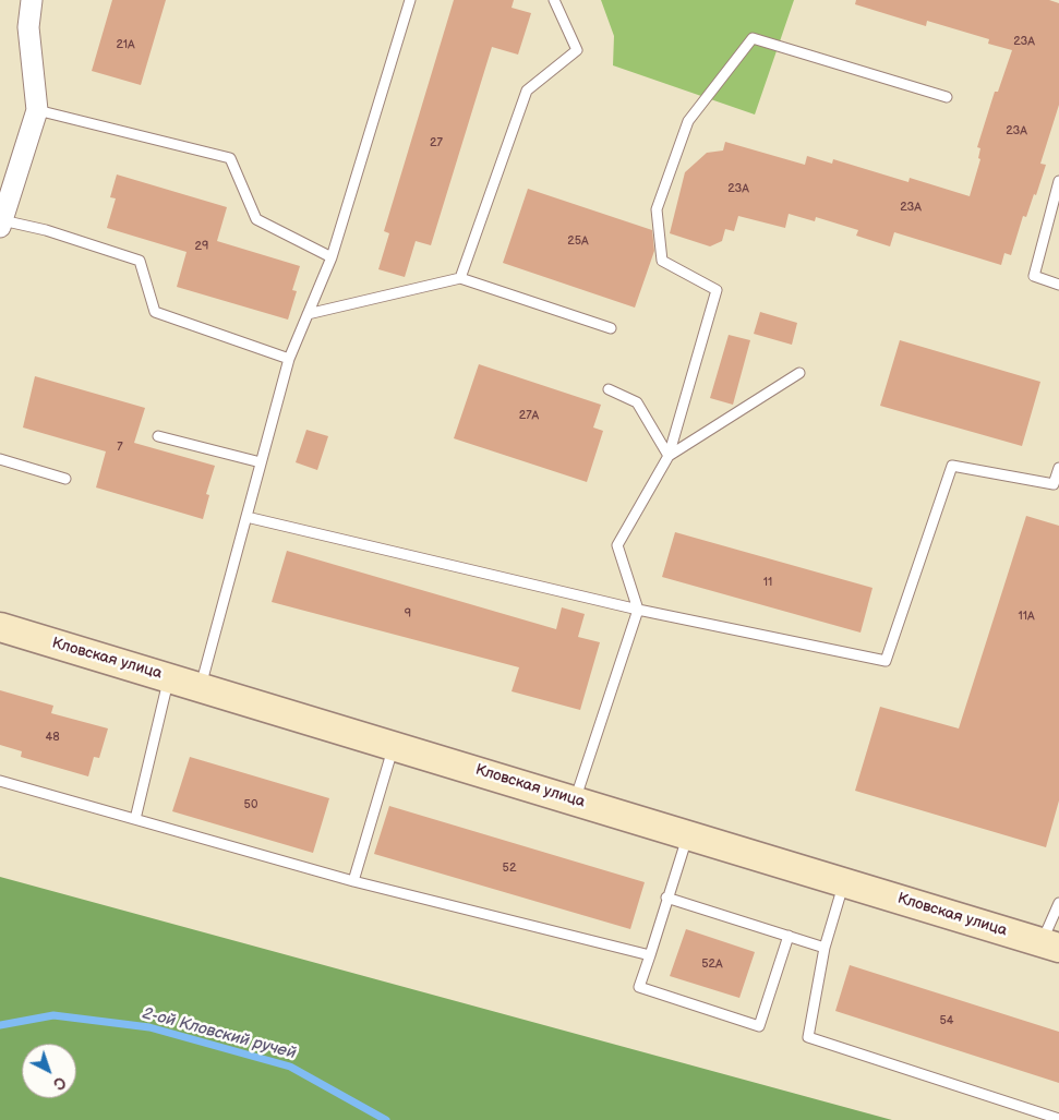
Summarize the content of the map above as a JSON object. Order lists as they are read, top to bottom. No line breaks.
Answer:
{"streets":{"street":["Кловская улица"]},"water":["2-ой Кловский ручей"],"house_numbers":["23А","21А","23А","27","23А","23А","25А","29","27А","7","11","9","11А","48","50","52","52А","54"],"north":"bottom right"}
